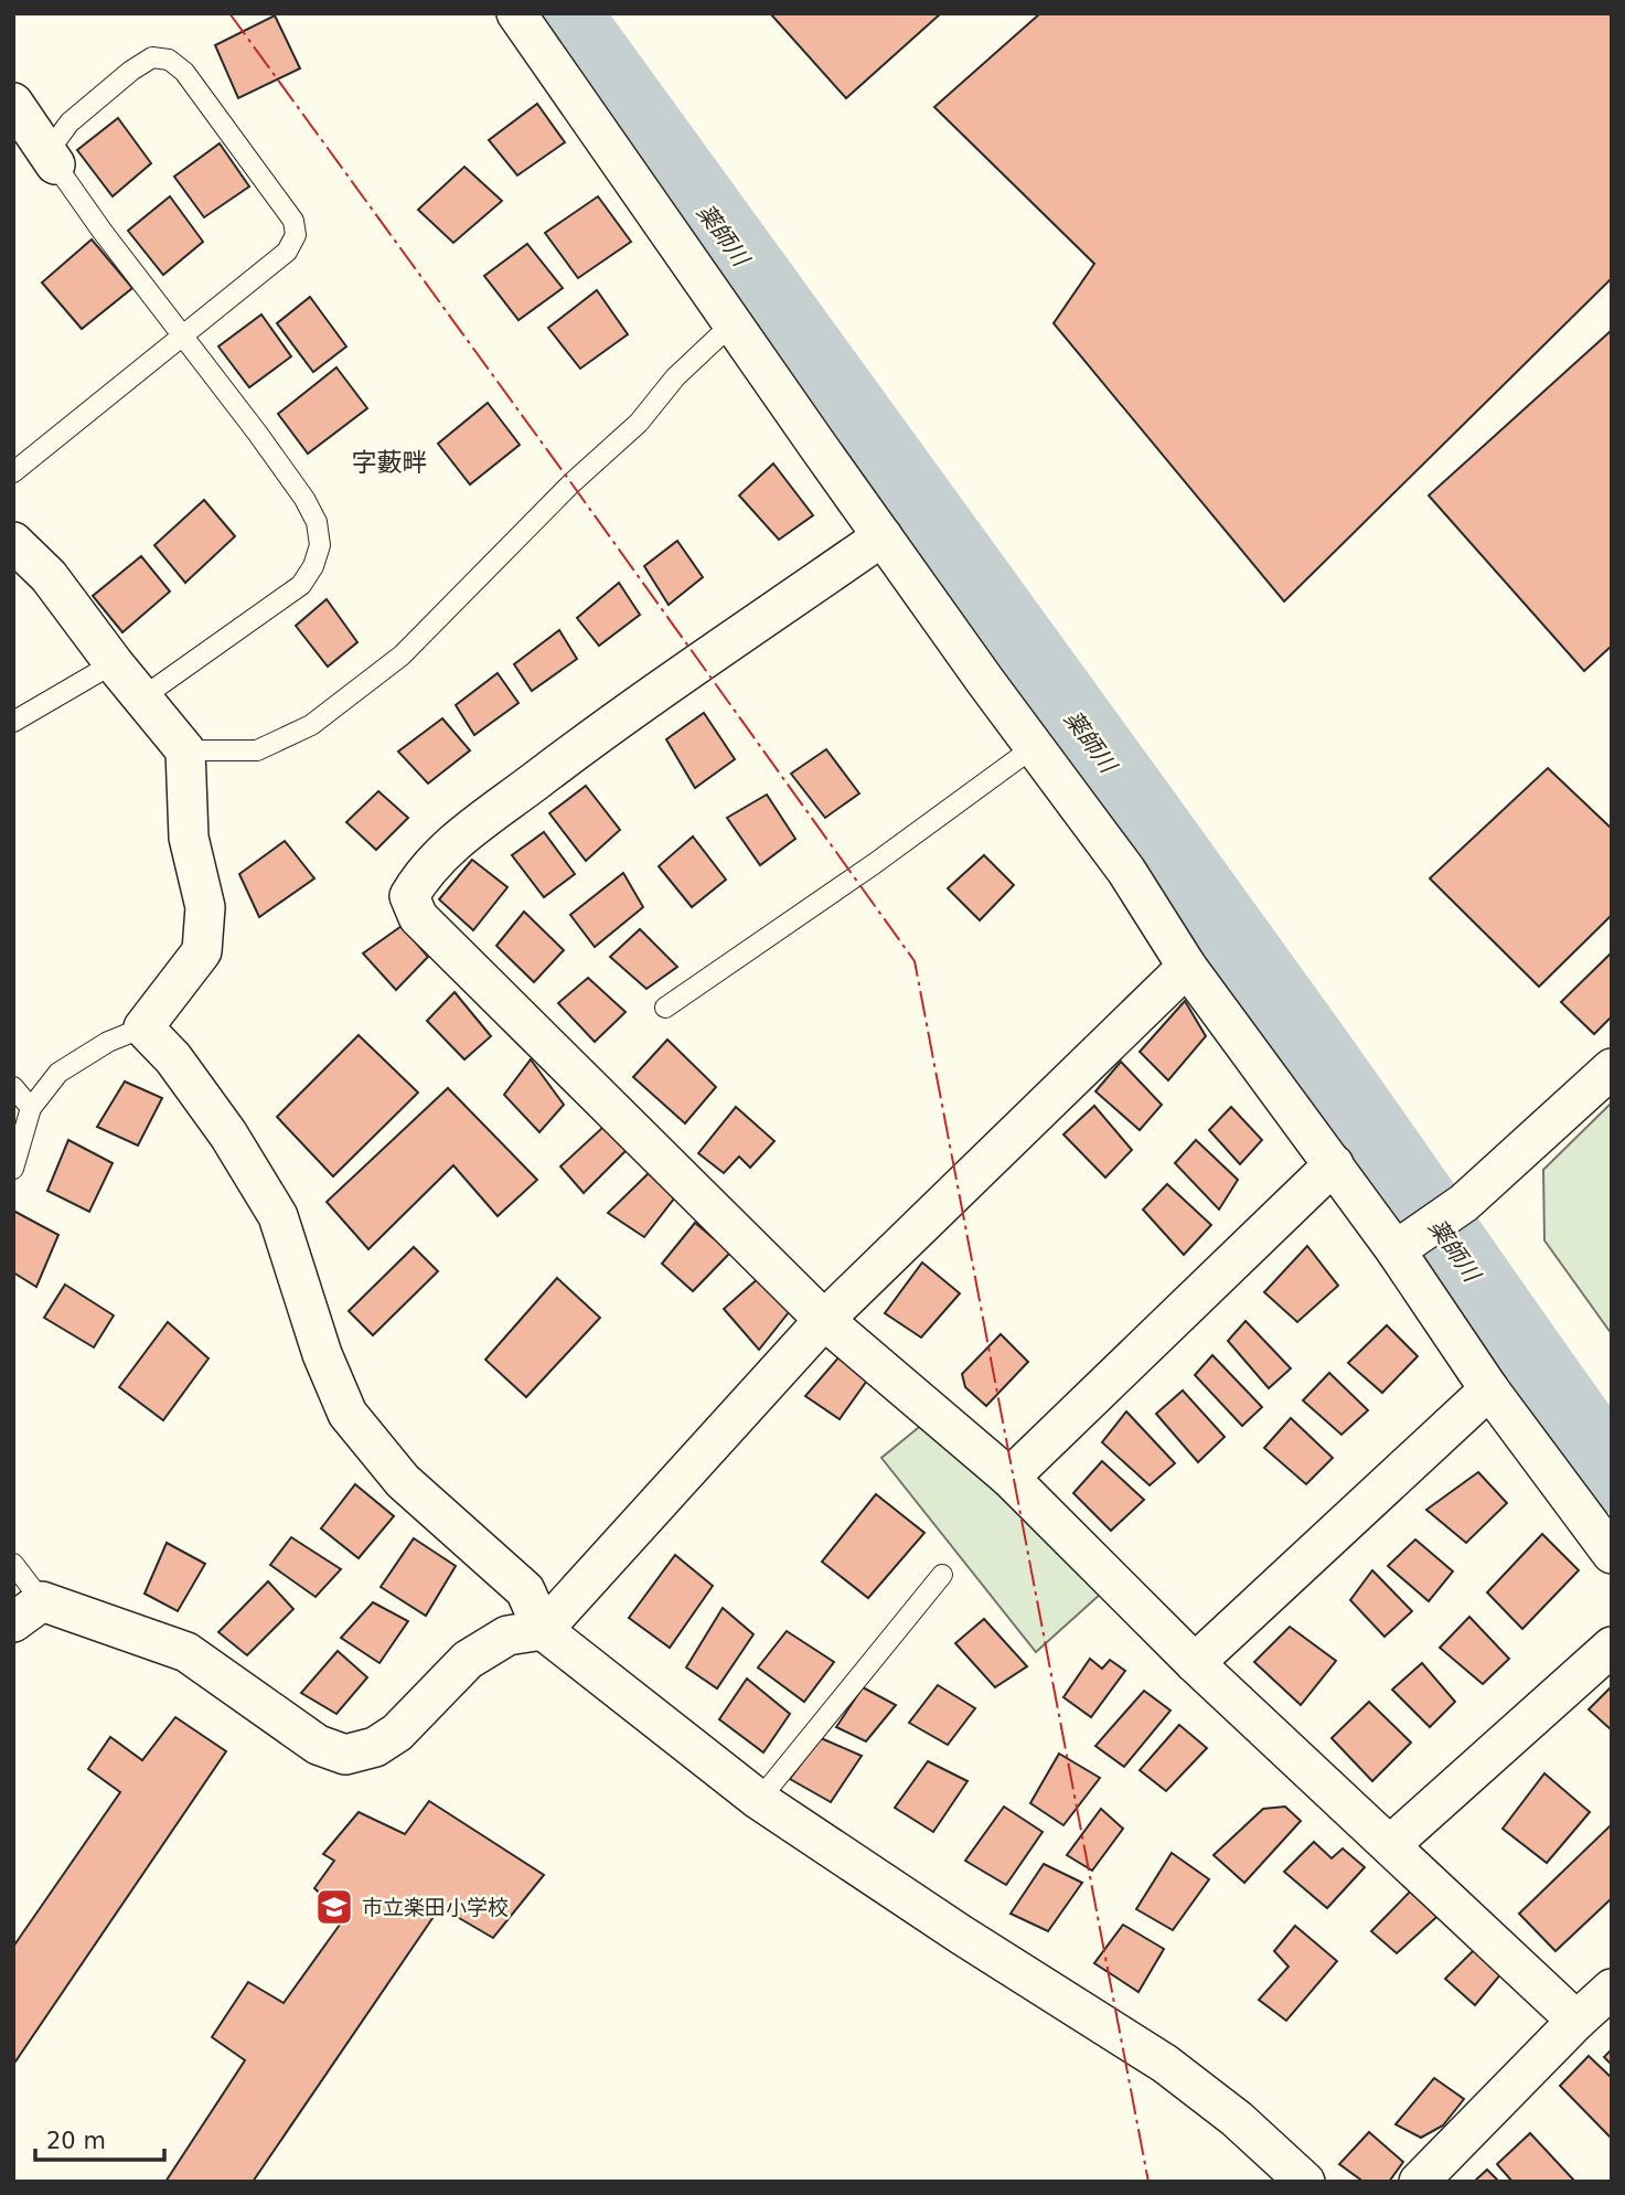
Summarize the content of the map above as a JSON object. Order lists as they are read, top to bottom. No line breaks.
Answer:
{"districts":["字藪畔"],"water":["薬師川"],"places":{"school or university":["市立楽田小学校"]},"scale_bar":"20 m"}
